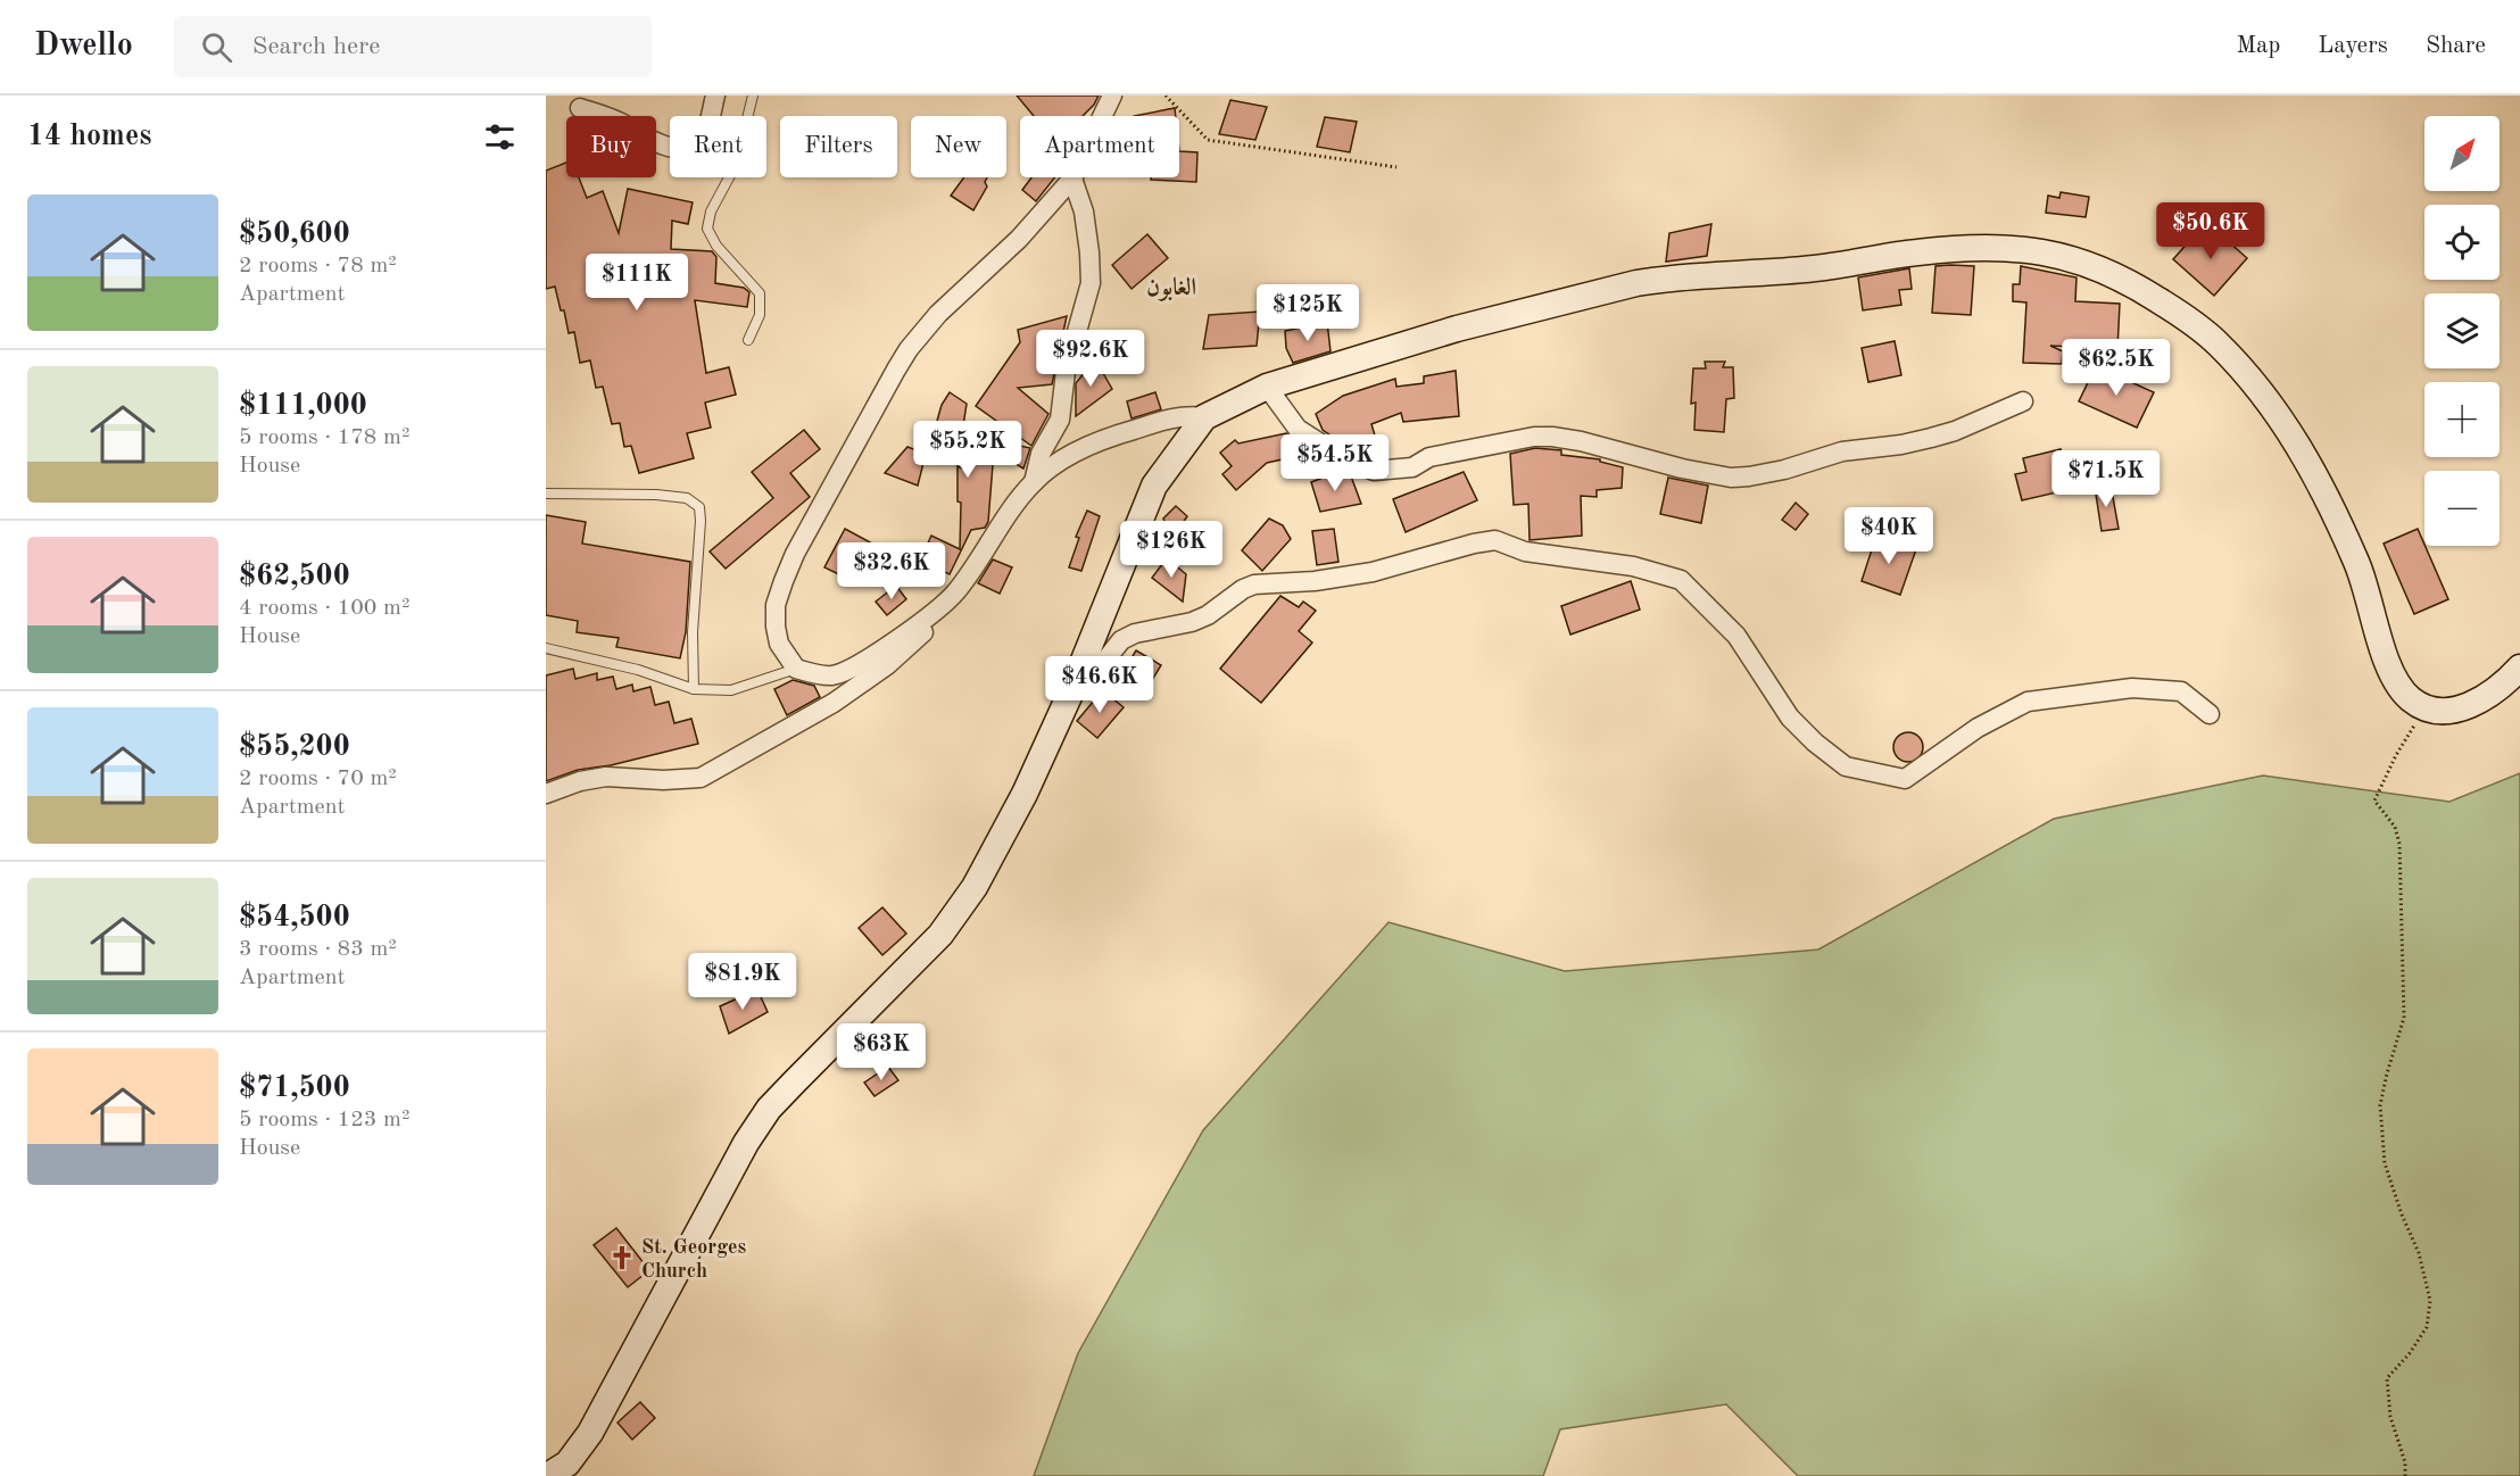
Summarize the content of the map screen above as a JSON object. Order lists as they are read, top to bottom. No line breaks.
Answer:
{"districts":["الغابون"],"places":{"church":["St. Georges Church"]},"north":"top right","page":{"header":"Dwello","search":"Search here","nav":["Map","Layers","Share"],"heading":"14 homes","map_buttons":["+","−"],"chip":["Buy","Rent","Filters","New","Apartment"],"list":[{"name":"$50,600","note":"2 rooms · 78 m² · Apartment"},{"name":"$111,000","note":"5 rooms · 178 m² · House"},{"name":"$62,500","note":"4 rooms · 100 m² · House"},{"name":"$55,200","note":"2 rooms · 70 m² · Apartment"},{"name":"$54,500","note":"3 rooms · 83 m² · Apartment"},{"name":"$71,500","note":"5 rooms · 123 m² · House"}],"price":["$50.6K","$111K","$125K","$92.6K","$62.5K","$55.2K","$54.5K","$71.5K","$40K","$126K","$32.6K","$46.6K","$81.9K","$63K"]}}
